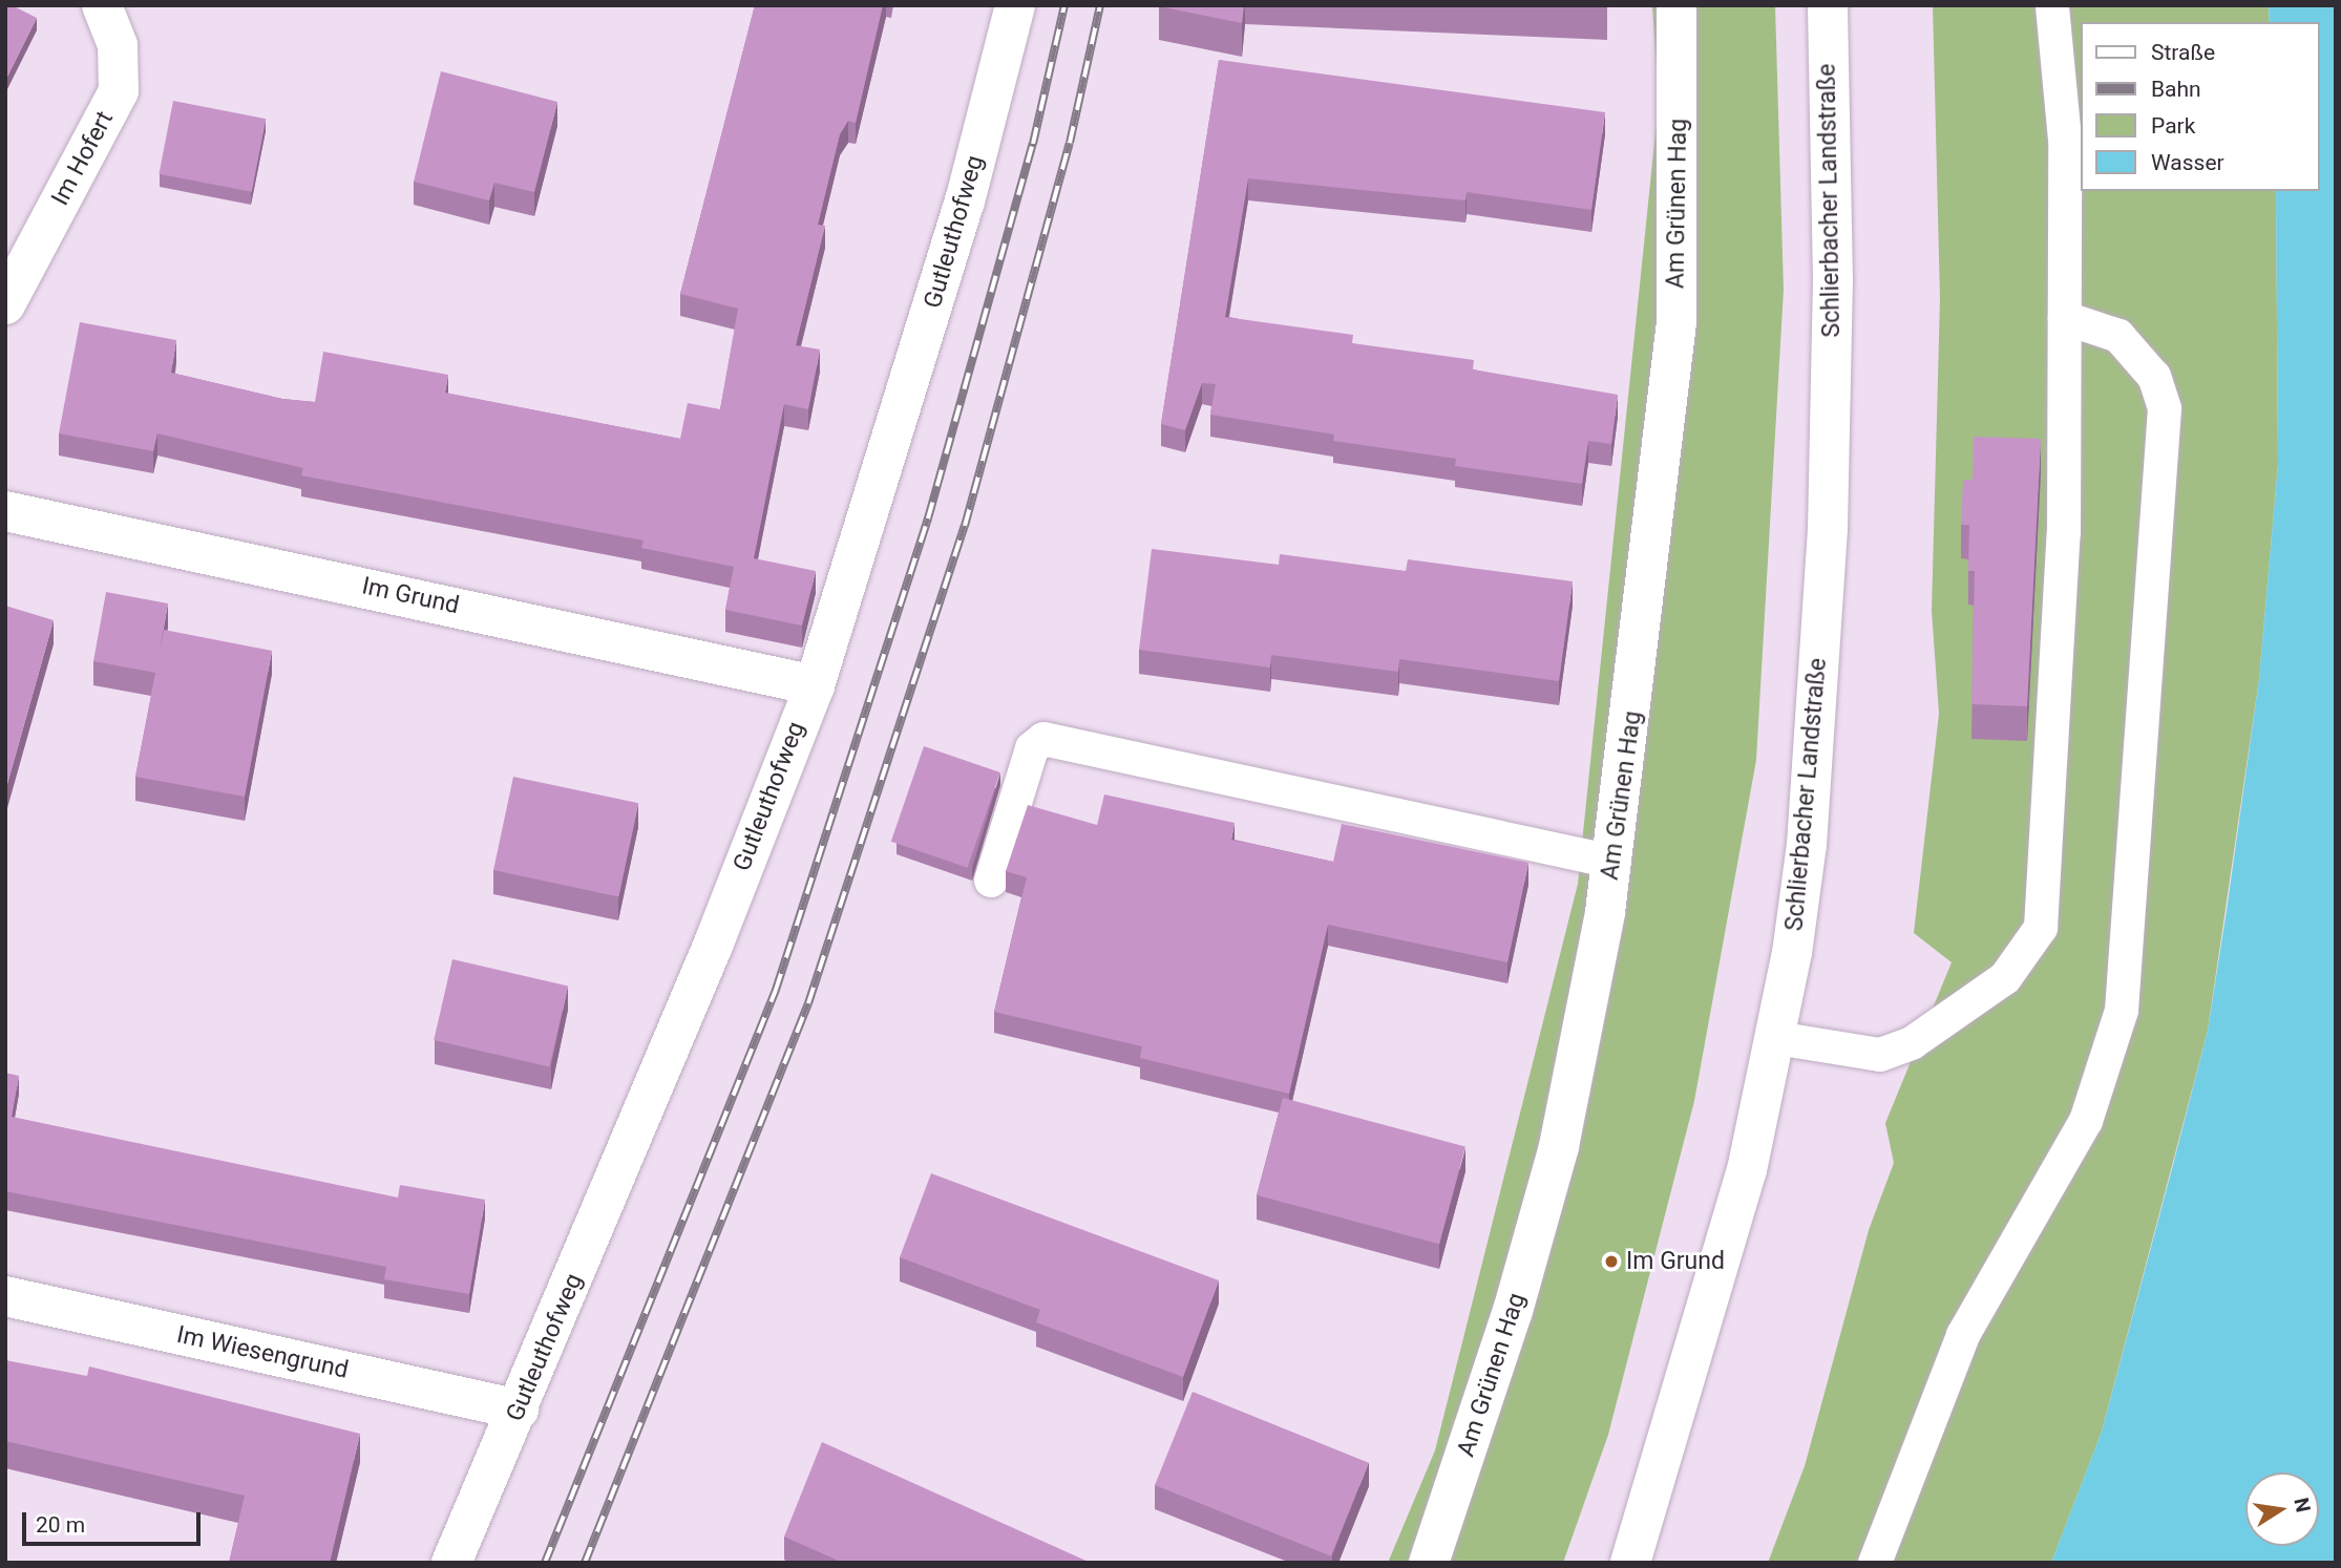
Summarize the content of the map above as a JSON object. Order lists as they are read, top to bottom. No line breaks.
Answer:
{"streets":{"street":["Im Hofert","Schlierbacher Landstraße","Am Grünen Hag","Gutleuthofweg","Im Grund","Im Wiesengrund"]},"crossings":[["Gutleuthofweg","Im Grund"],["Gutleuthofweg","Im Wiesengrund"]],"places":["Im Grund"],"legend":["Straße","Bahn","Park","Wasser"],"scale_bar":"20 m","north":"right"}
